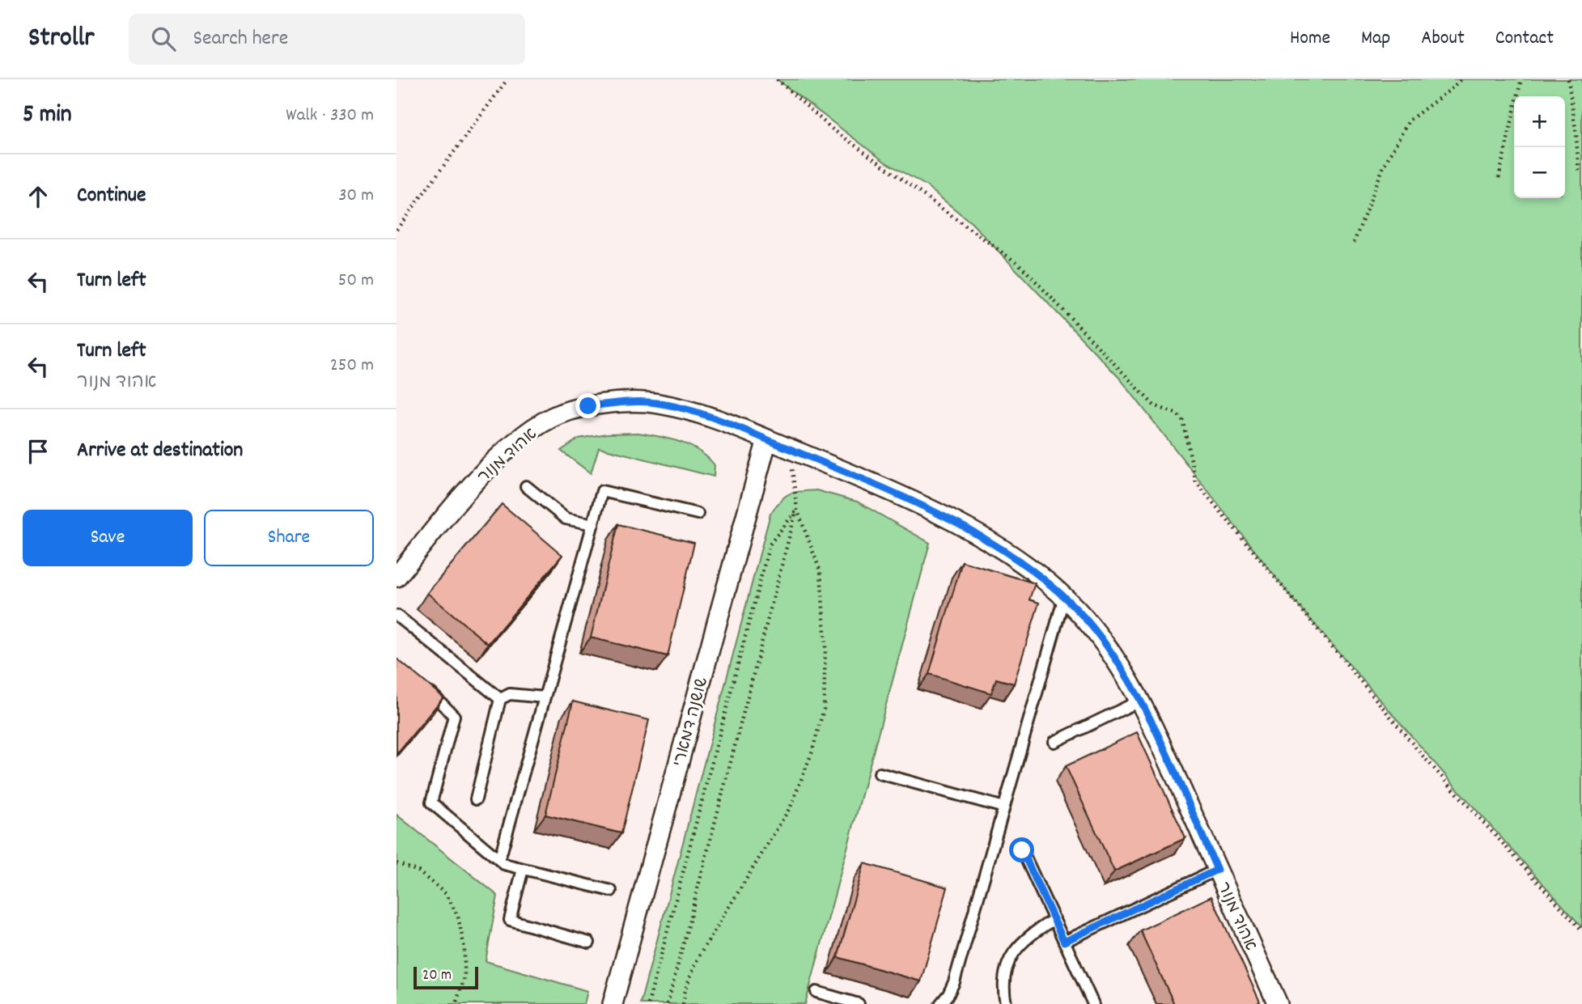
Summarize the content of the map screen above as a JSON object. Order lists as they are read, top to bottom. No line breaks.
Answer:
{"streets":{"street":["אהוד מנור","שושנה דמארי"]},"crossings":[["אהוד מנור","שושנה דמארי"]],"scale_bar":"20 m","page":{"header":"Strollr","search":"Search here","nav":["Home","Map","About","Contact"],"heading":["5 min","Walk · 330 m"],"map_buttons":["+","−"],"list":[["Continue","30 m"],["Turn left","50 m"],["Turn left","אהוד מנור","250 m"],"Arrive at destination"],"buttons":["Save","Share"],"scale":"20 m"}}
